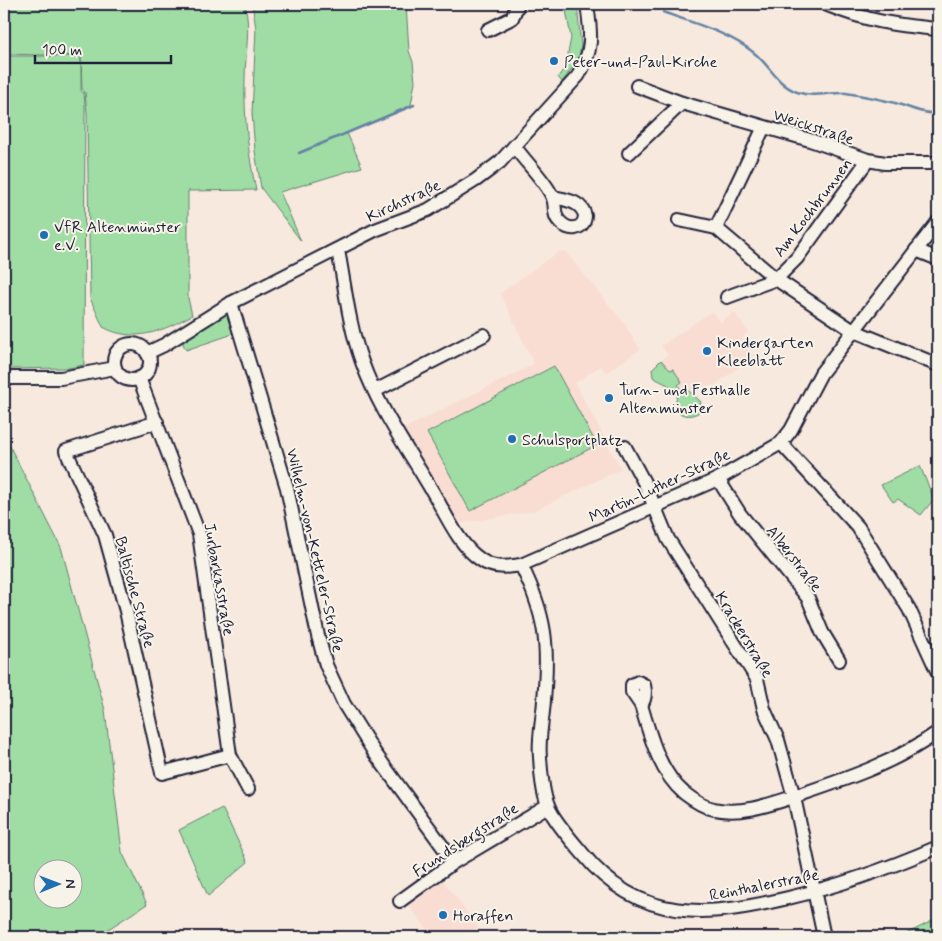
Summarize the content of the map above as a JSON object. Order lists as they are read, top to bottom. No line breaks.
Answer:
{"streets":{"street":["Weickstraße","Kirchstraße","Am Kochbrunnen","Martin-Luther-Straße","Wilhelm-von-Ketteler-Straße","Alberstraße","Jurbarkasstraße","Baltische Straße","Krackerstraße","Frundsbergstraße","Reinthalerstraße"]},"crossings":[["Weickstraße","Am Kochbrunnen"],["Kirchstraße","Martin-Luther-Straße"],["Kirchstraße","Wilhelm-von-Ketteler-Straße"],["Kirchstraße","Jurbarkasstraße"],["Martin-Luther-Straße","Alberstraße"],["Martin-Luther-Straße","Krackerstraße"],["Martin-Luther-Straße","Reinthalerstraße"],["Wilhelm-von-Ketteler-Straße","Frundsbergstraße"],["Jurbarkasstraße","Baltische Straße"],["Krackerstraße","Reinthalerstraße"],["Frundsbergstraße","Reinthalerstraße"]],"places":["Peter-und-Paul-Kirche","VfR Altenmünster e.V.","Kindergarten Kleeblatt","Turn- und Festhalle Altenmünster","Schulsportplatz","Horaffen"],"scale_bar":"100 m","north":"right"}
